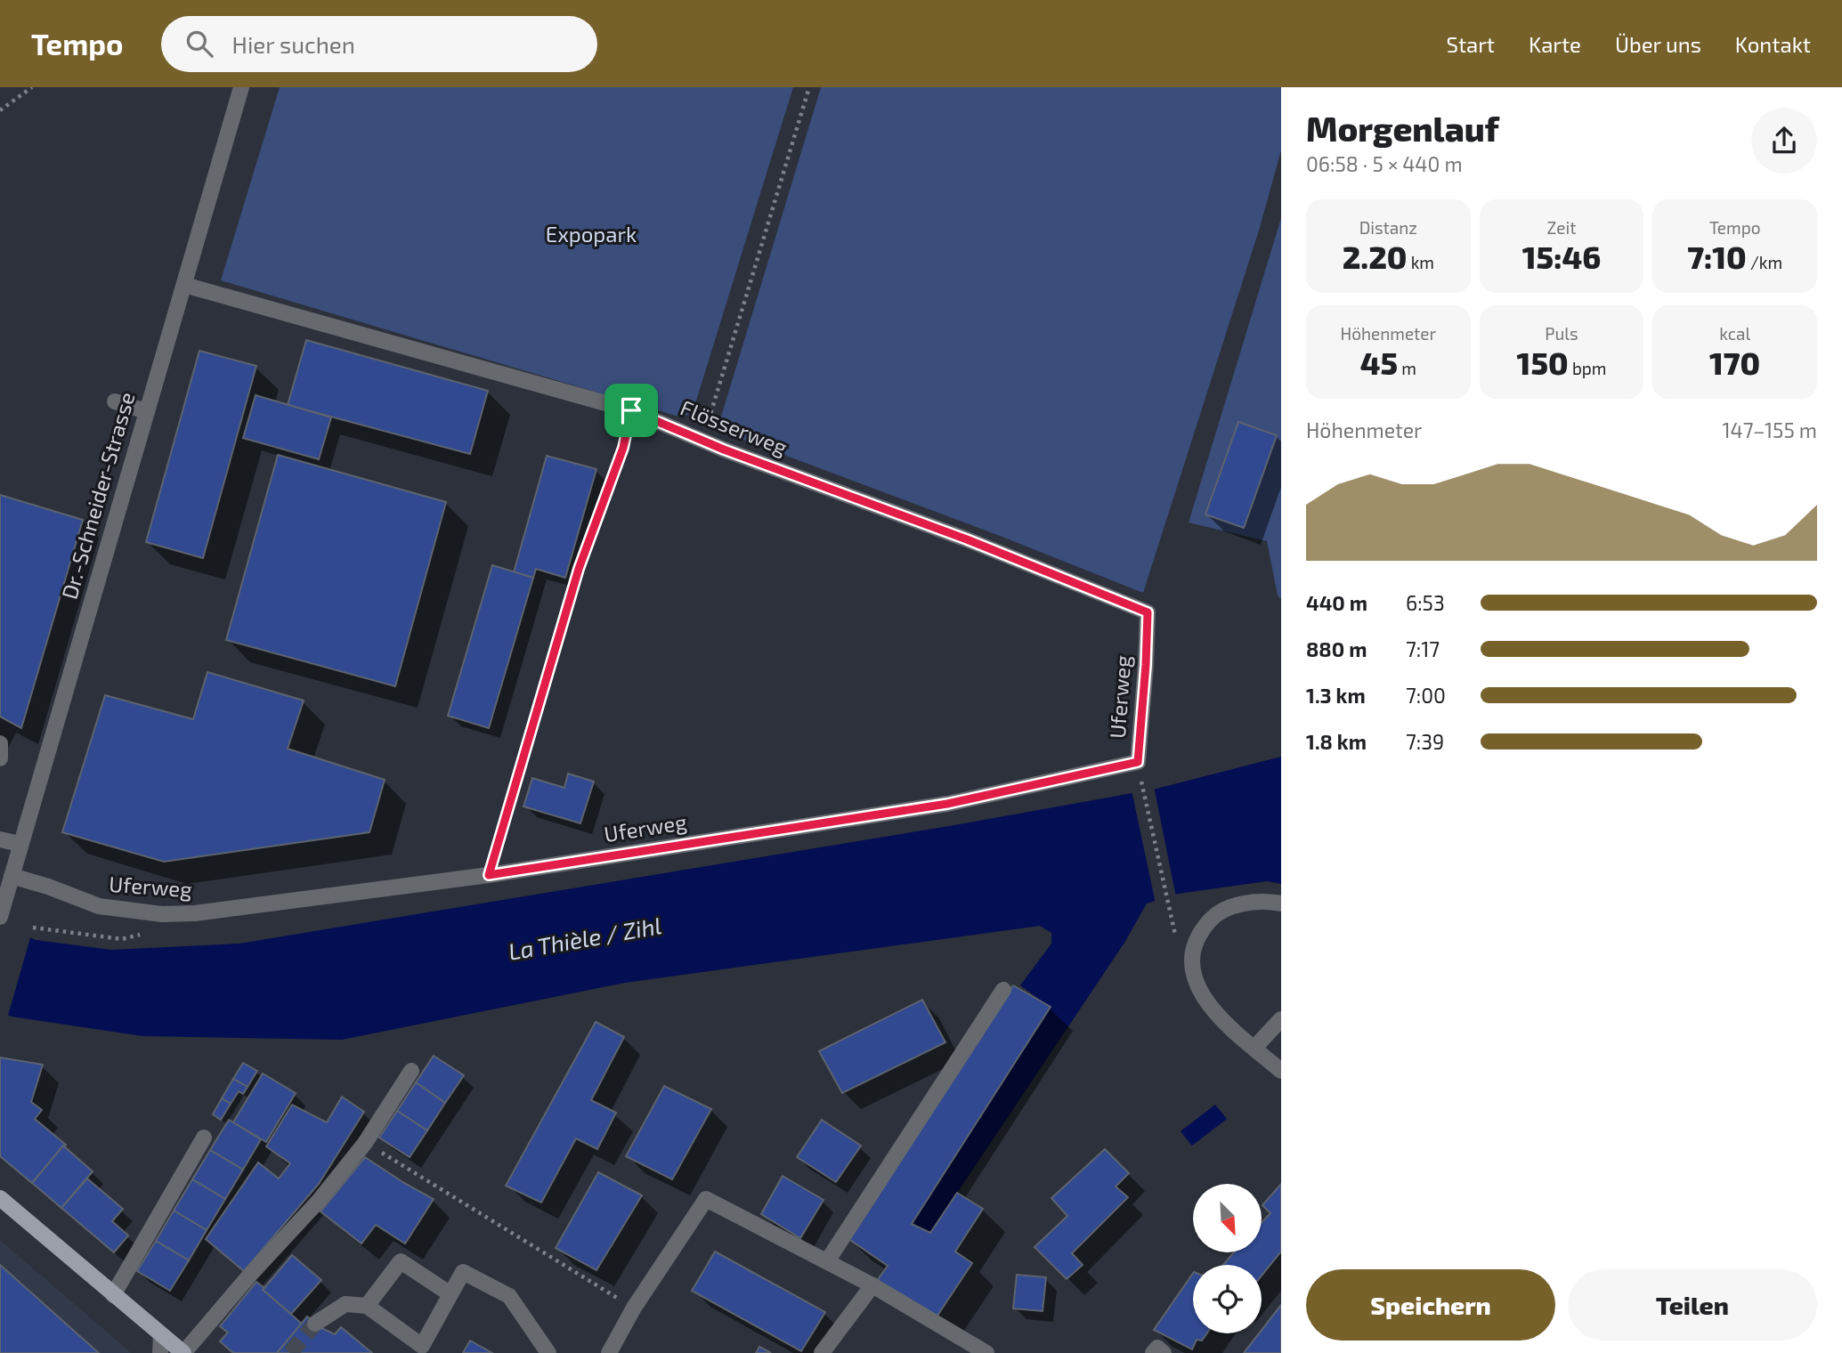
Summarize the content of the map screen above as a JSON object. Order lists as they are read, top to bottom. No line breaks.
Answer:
{"streets":{"street":["Flösserweg","Dr.-Schneider-Strasse","Uferweg"]},"crossings":[["Flösserweg","Dr.-Schneider-Strasse"],["Flösserweg","Uferweg"],["Dr.-Schneider-Strasse","Uferweg"]],"water":["La Thièle / Zihl"],"parks":["Expopark"],"north":"bottom right","page":{"header":"Tempo","search":"Hier suchen","nav":["Start","Karte","Über uns","Kontakt"],"heading":["Morgenlauf","06:58 · 5 × 440 m"],"stats":[["Distanz","2.20 km"],["Zeit","15:46"],["Tempo","7:10 /km"],["Höhenmeter","45 m"],["Puls","150 bpm"],["kcal","170"]],"chart":["Höhenmeter","147–155 m"],"list":[{"name":"440 m","note":"6:53"},{"name":"880 m","note":"7:17"},{"name":"1.3 km","note":"7:00"},{"name":"1.8 km","note":"7:39"}],"buttons":["Speichern","Teilen"]}}
